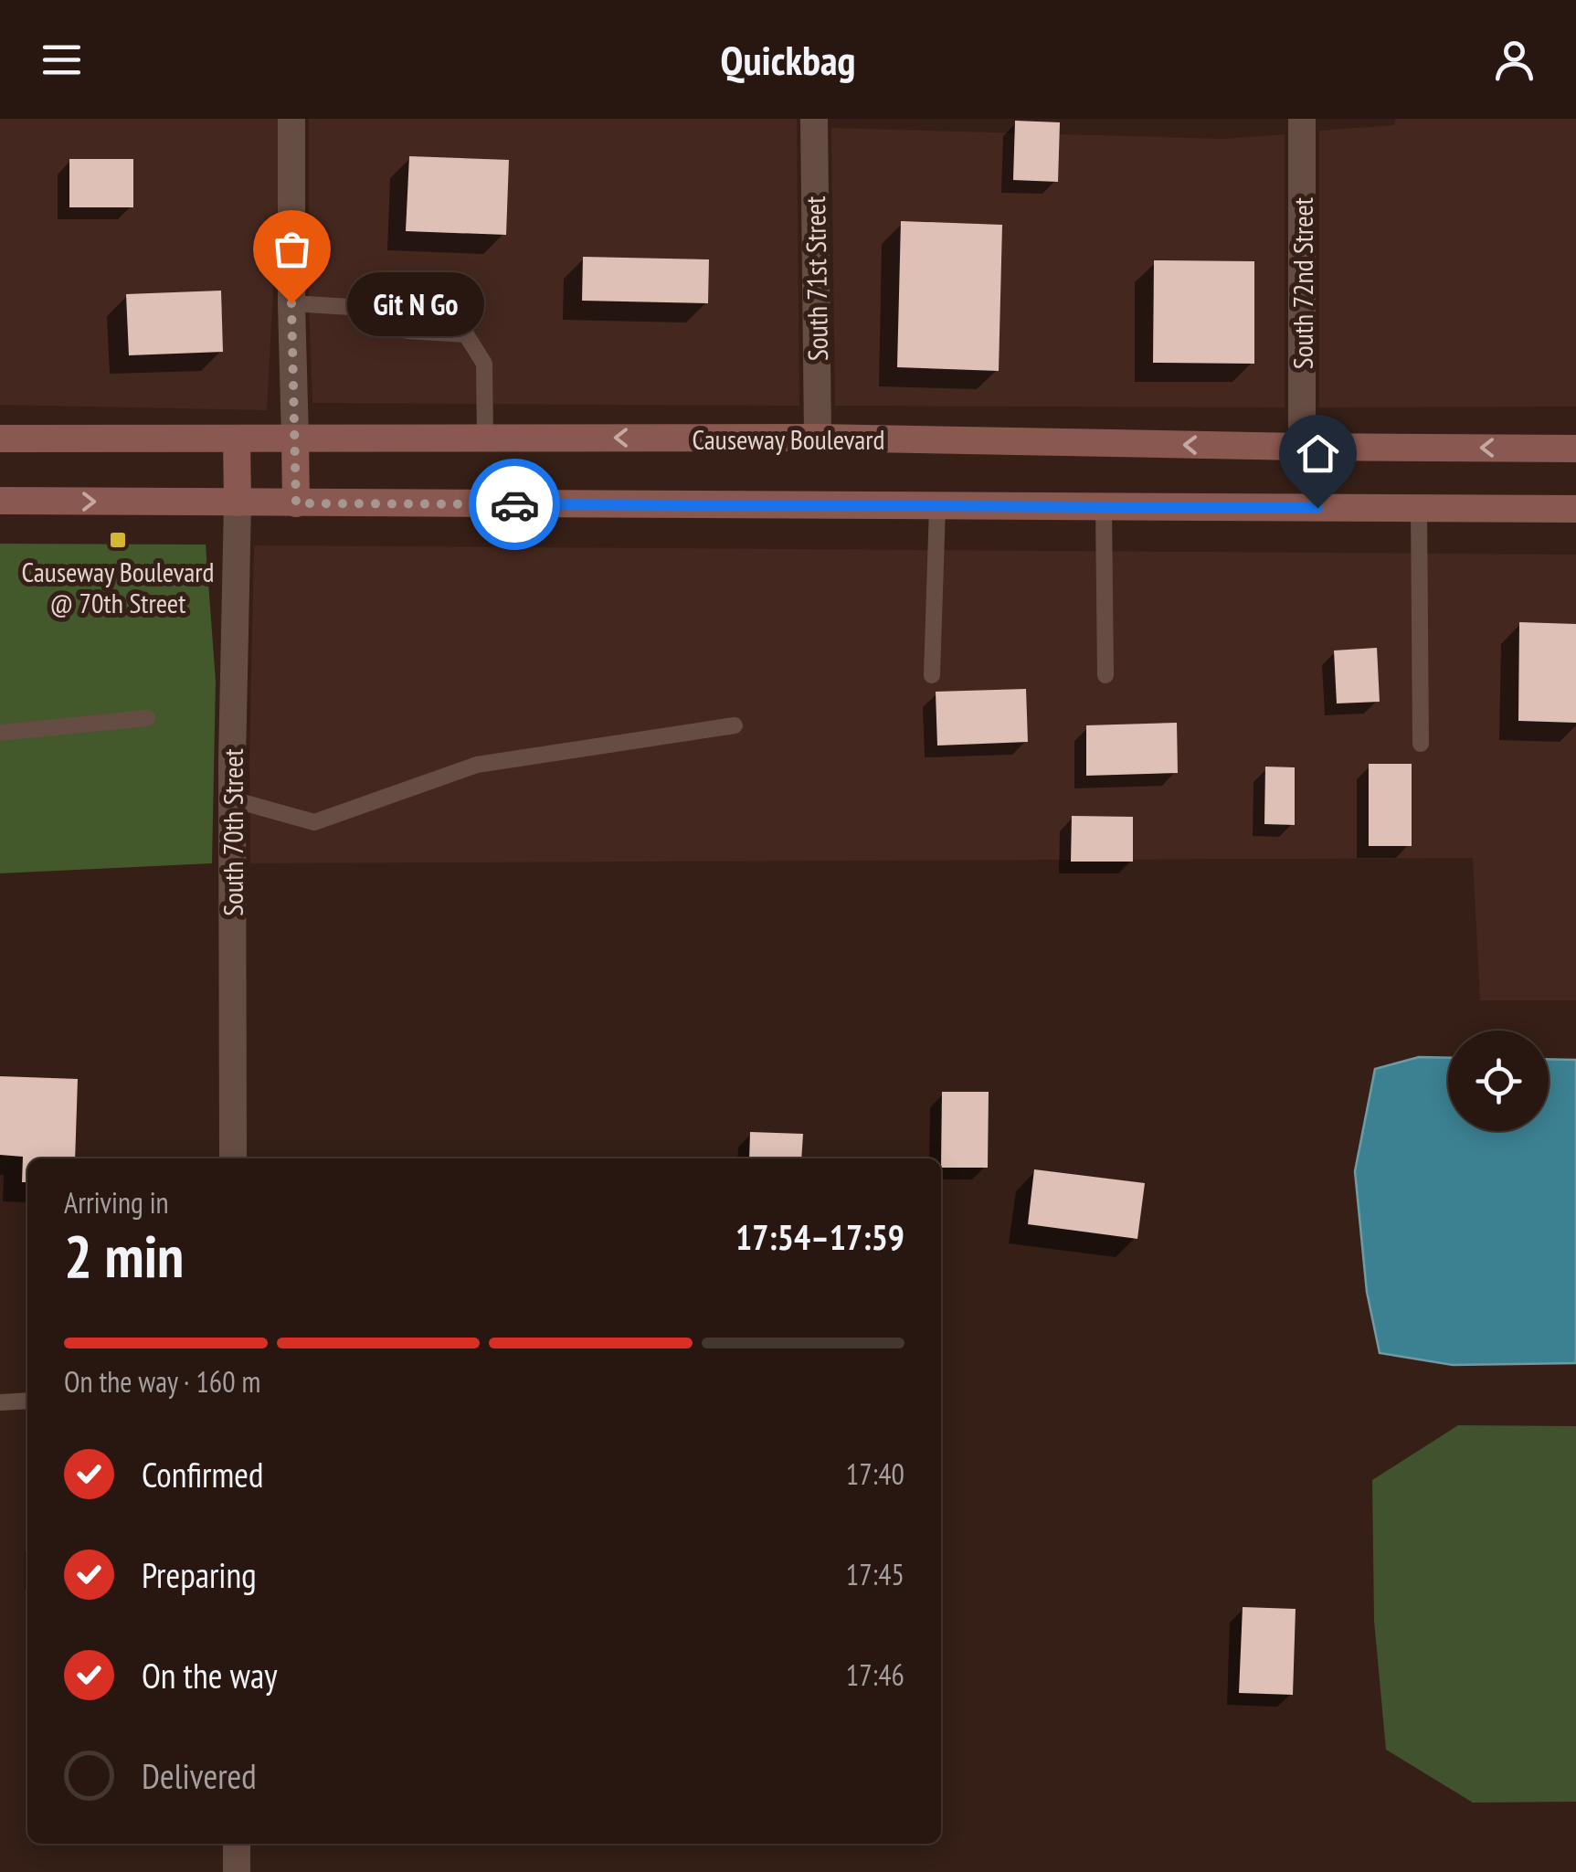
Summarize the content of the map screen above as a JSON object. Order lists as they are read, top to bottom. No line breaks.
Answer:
{"streets":{"main road":["Causeway Boulevard"],"street":["South 71st Street","South 72nd Street","South 70th Street"]},"crossings":[["South 71st Street","Causeway Boulevard"],["South 72nd Street","Causeway Boulevard"]],"places":{"other":["Git N Go"],"transit":["Causeway Boulevard @ 70th Street"]},"page":{"header":"Quickbag","bubble":"Git N Go","heading":["2 min","Arriving in","17:54–17:59"],"bar":"On the way · 160 m","list":[["Confirmed","17:40"],["Preparing","17:45"],["On the way","17:46"],"Delivered"]}}
